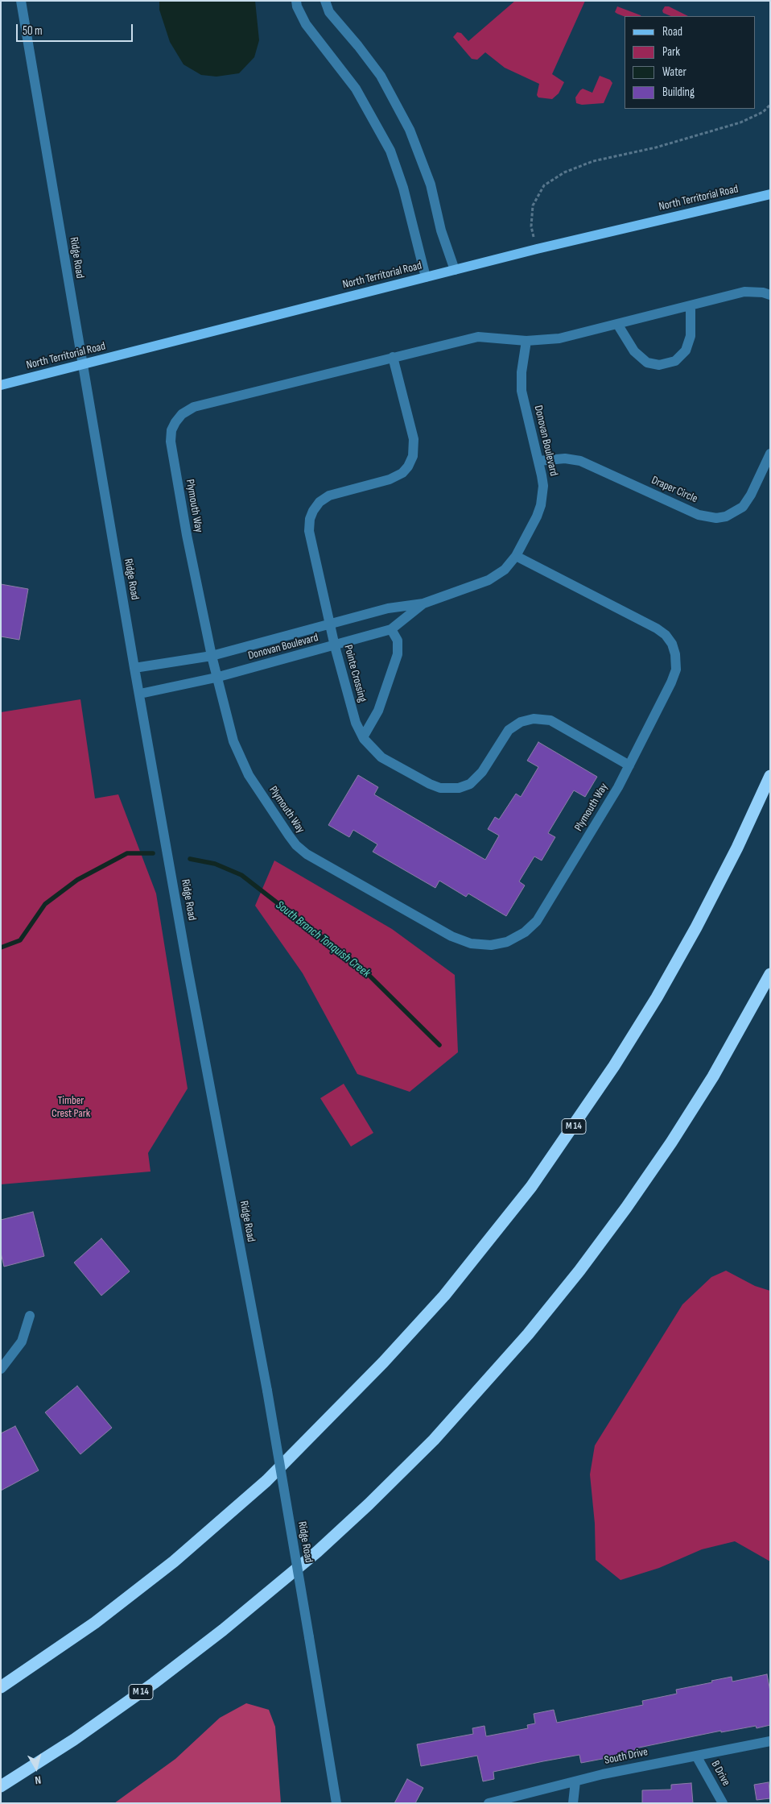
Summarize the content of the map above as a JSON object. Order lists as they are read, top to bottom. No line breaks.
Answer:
{"streets":{"highway":["M 14"],"main road":["North Territorial Road"],"street":["Ridge Road","Donovan Boulevard","Draper Circle","Plymouth Way","Pointe Crossing","South Drive","B Drive"]},"crossings":[["North Territorial Road","Ridge Road"],["Ridge Road","Donovan Boulevard"],["Donovan Boulevard","Draper Circle"],["Donovan Boulevard","Plymouth Way"],["Donovan Boulevard","Pointe Crossing"],["Plymouth Way","Pointe Crossing"],["South Drive","B Drive"]],"water":["South Branch Tonquish Creek"],"parks":["Timber Crest Park"],"legend":["Road","Park","Water","Building"],"scale_bar":"50 m","north":"bottom"}
